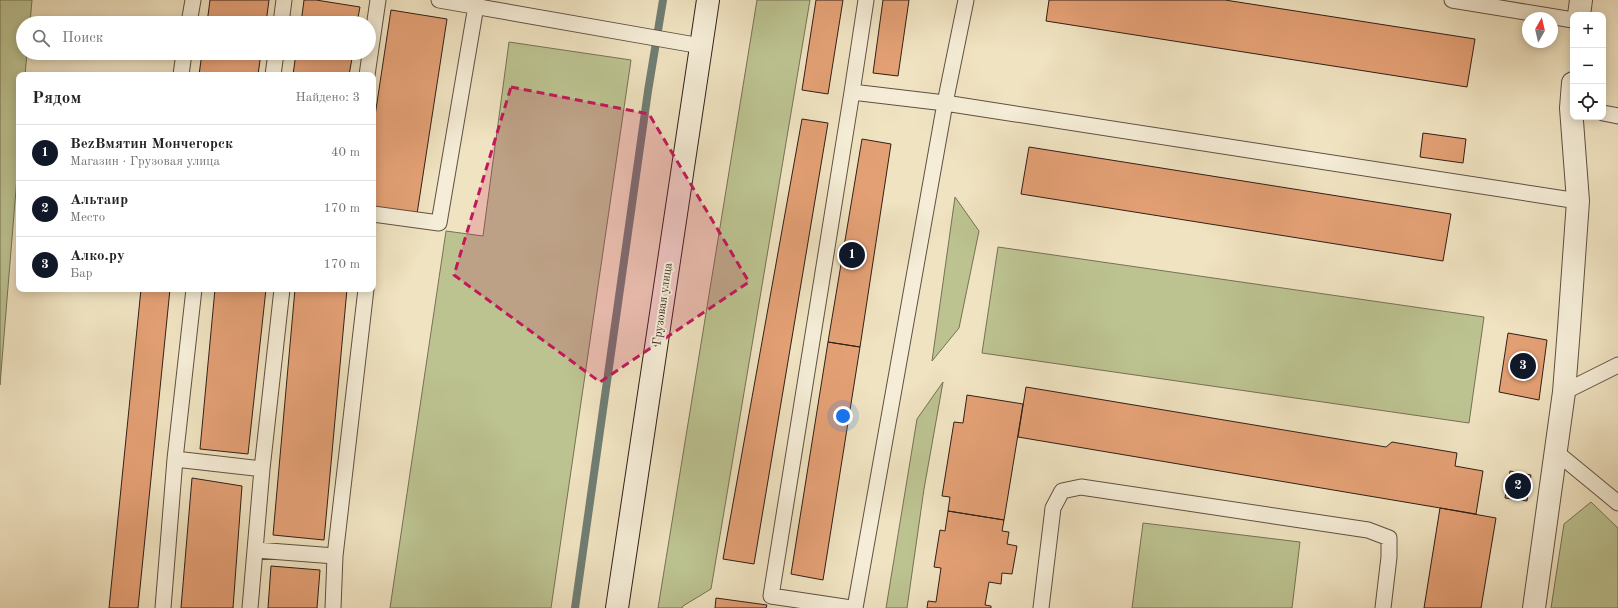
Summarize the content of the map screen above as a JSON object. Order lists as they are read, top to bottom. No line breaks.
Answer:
{"streets":{"main road":["Грузовая улица"]},"north":"top","page":{"map_buttons":["+","−"],"search":"Поиск","heading":["Рядом","Найдено: 3"],"list":[{"mark":"1","name":"BezВмятин Мончегорск","note":"Магазин · Грузовая улица","value":"40 m"},{"mark":"2","name":"Альтаир","note":"Место","value":"170 m"},{"mark":"3","name":"Алко.ру","note":"Бар","value":"170 m"}],"pins":["1","3","2"]}}
